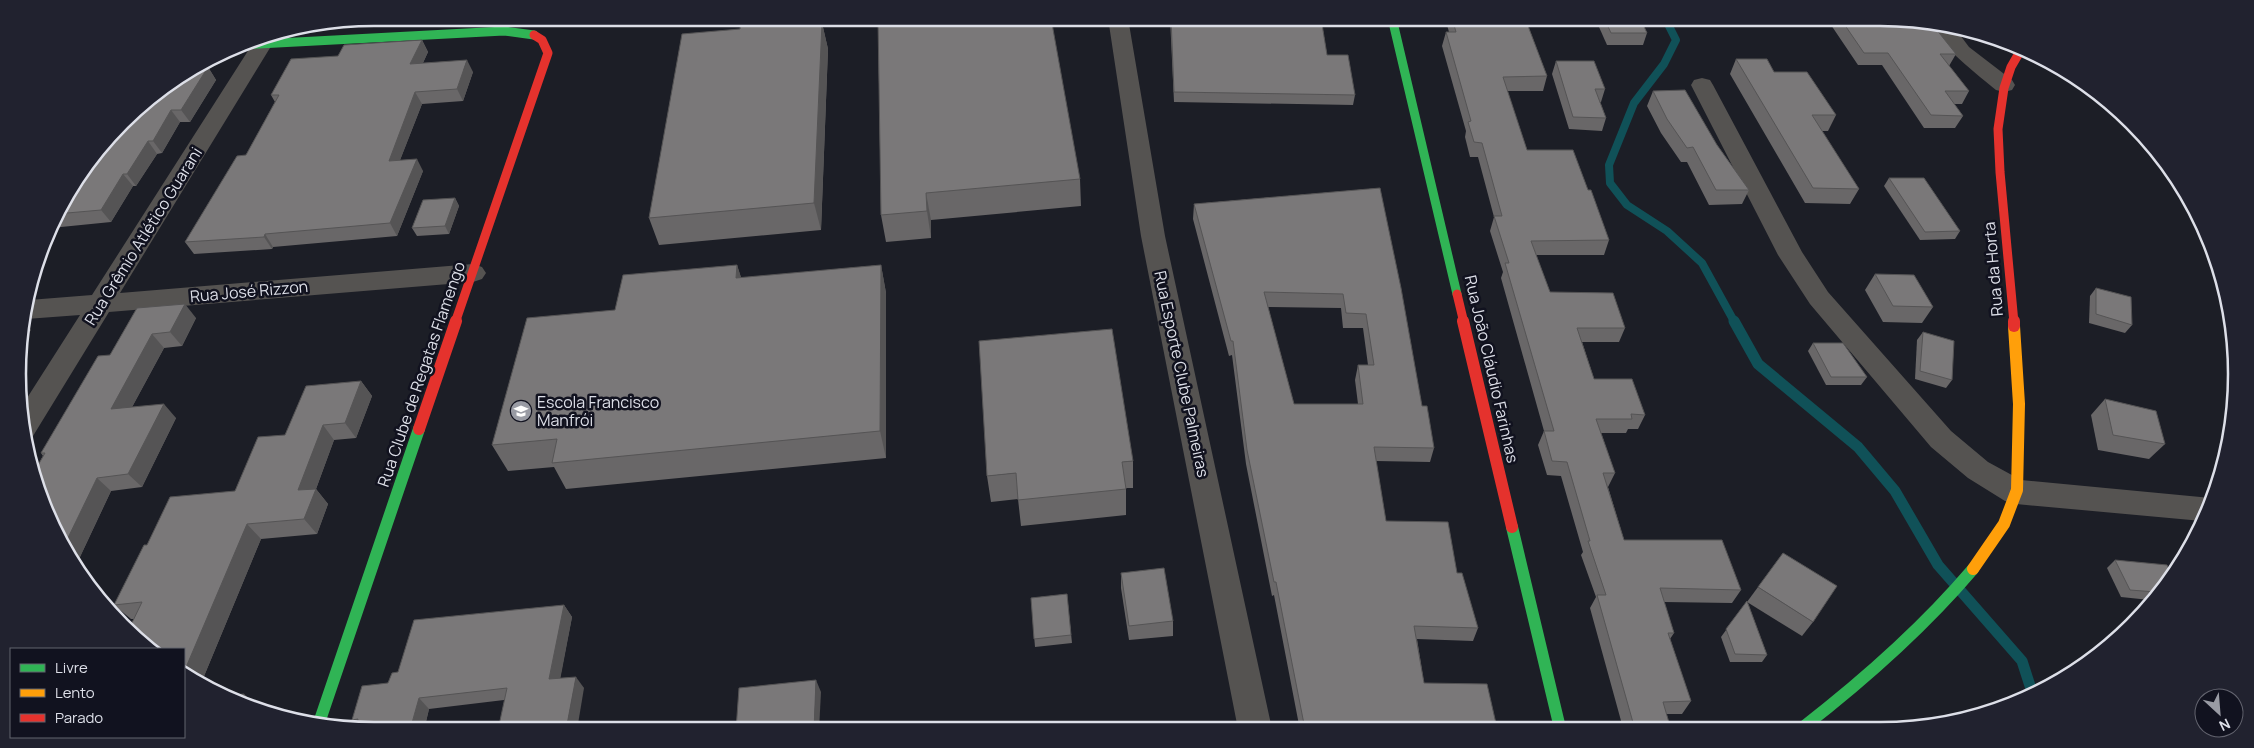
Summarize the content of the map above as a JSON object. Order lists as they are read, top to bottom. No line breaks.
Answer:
{"streets":{"street":["Rua Grêmio Atlético Guarani","Rua da Horta","Rua José Rizzon","Rua João Cláudio Farinhas","Rua Clube de Regatas Flamengo","Rua Esporte Clube Palmeiras"]},"crossings":[["Rua Grêmio Atlético Guarani","Rua José Rizzon"],["Rua José Rizzon","Rua Clube de Regatas Flamengo"]],"places":{"school or university":["Escola Francisco Manfrói"]},"legend":["Livre","Lento","Parado"],"north":"bottom right"}
